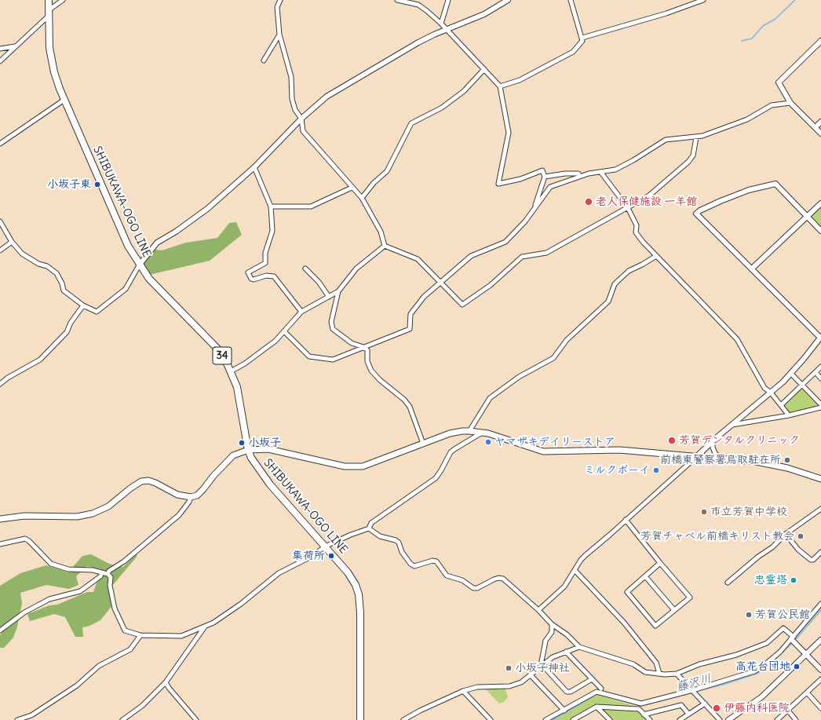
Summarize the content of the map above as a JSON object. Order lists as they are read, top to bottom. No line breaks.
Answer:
{"streets":{"main road":["SHIBUKAWA-OGO LINE","34"]},"water":["藤沢川"],"places":["小坂子東","老人保健施設 一羊館","芳賀デンタルクリニック","ヤマザキデイリーストア","小坂子","前橋東警察署鳥取駐在所","ミルクボーイ","市立芳賀中学校","芳賀チャペル前橋キリスト教会","集荷所","忠霊塔","芳賀公民館","高花台団地","小坂子神社","伊藤内科医院"]}
